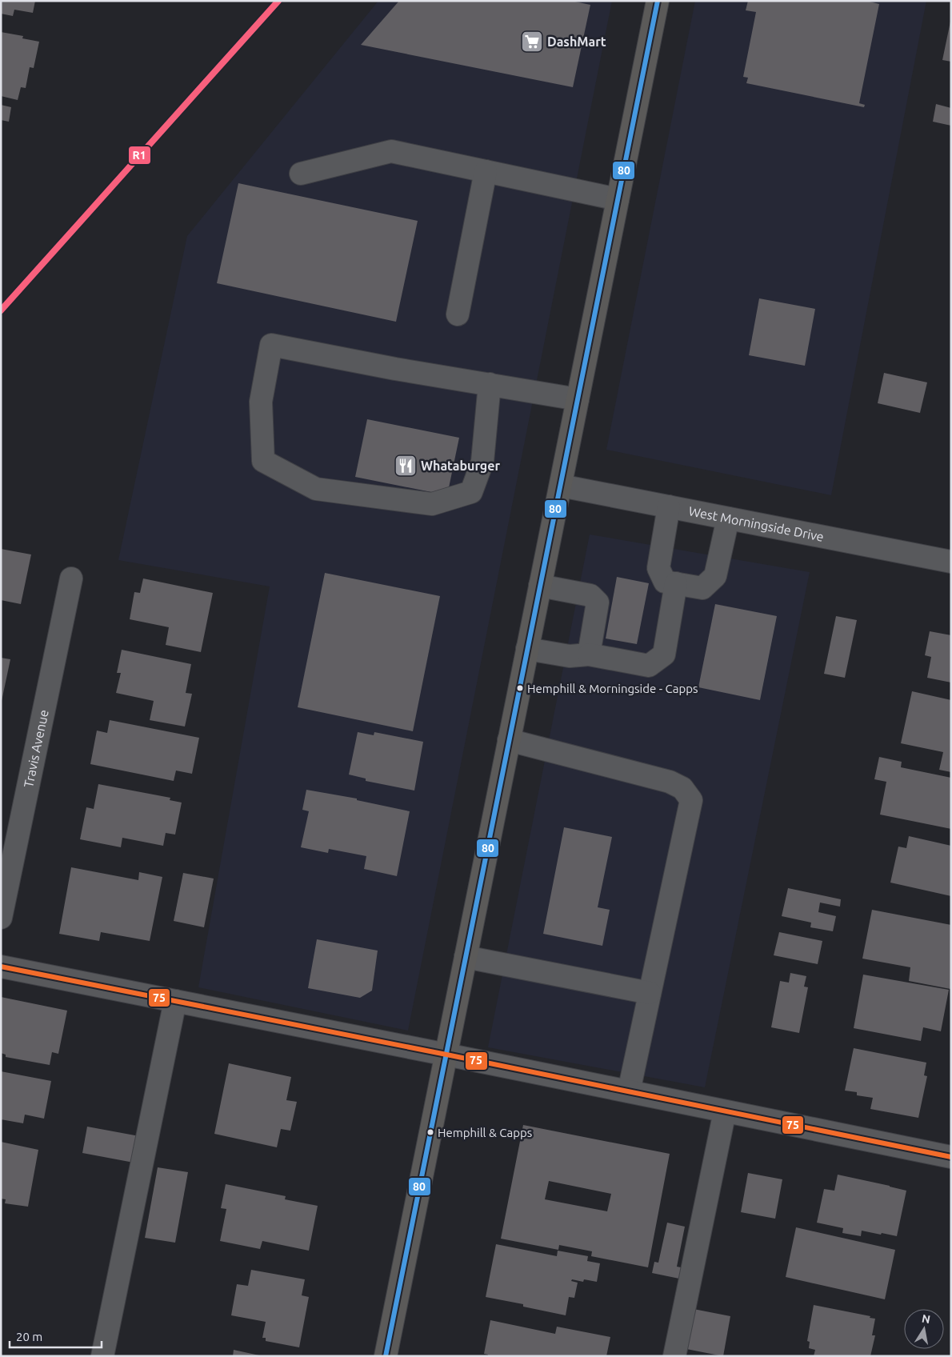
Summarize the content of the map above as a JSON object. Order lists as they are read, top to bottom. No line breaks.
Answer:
{"streets":{"street":["West Morningside Drive","Travis Avenue"]},"places":{"supermarket":["DashMart"],"restaurant":["Whataburger"],"other":["Hemphill & Morningside - Capps","Hemphill & Capps"]},"lines":["transit line R1","transit line 80","transit line 75"],"scale_bar":"20 m","north":"top"}
